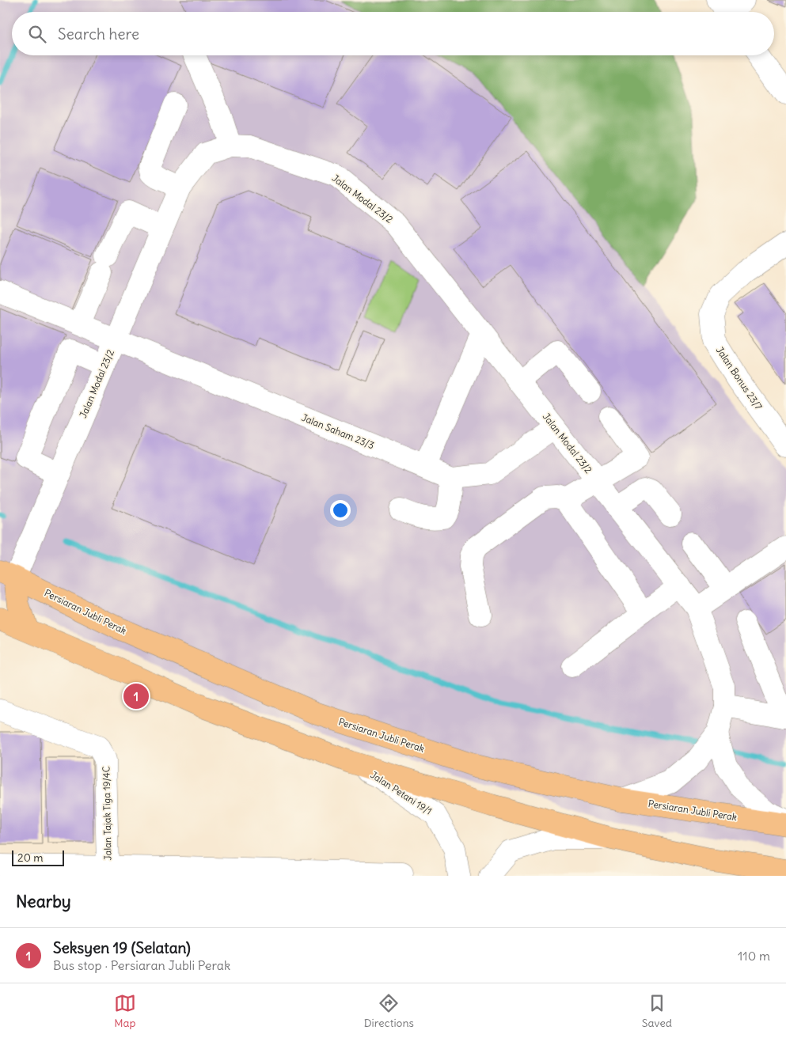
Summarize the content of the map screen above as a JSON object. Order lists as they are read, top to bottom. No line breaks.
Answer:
{"streets":{"main road":["Persiaran Jubli Perak"],"street":["Jalan Modal 23/2","Jalan Bonus 23/7","Jalan Saham 23/3","Jalan Petani 19/1","Jalan Tajak Tiga 19/4C"]},"crossings":[["Jalan Modal 23/2","Jalan Saham 23/3"],["Jalan Modal 23/2","Persiaran Jubli Perak"]],"scale_bar":"20 m","page":{"search":"Search here","pins":"1","scale":"20 m","heading":"Nearby","list":[{"mark":"1","name":"Seksyen 19 (Selatan)","note":"Bus stop · Persiaran Jubli Perak","value":"110 m"}],"nav":["Map","Directions","Saved"]}}
